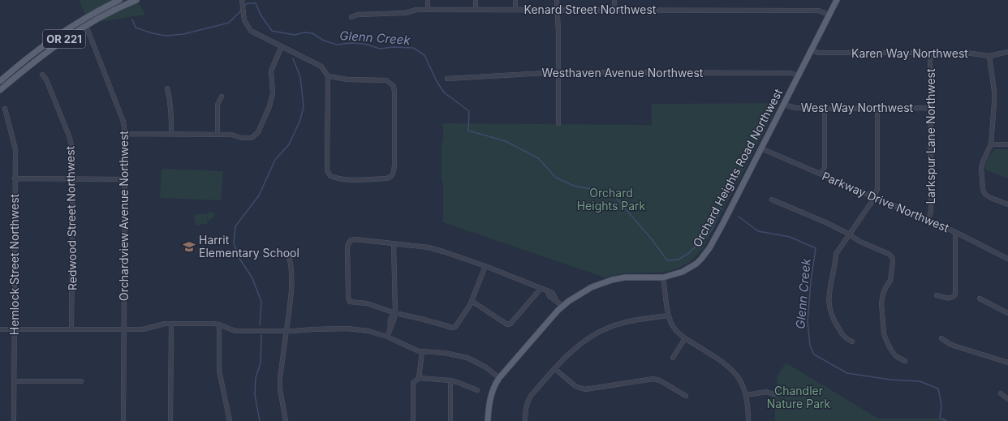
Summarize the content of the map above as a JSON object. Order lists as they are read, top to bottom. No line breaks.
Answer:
{"streets":{"main road":["OR 221","Orchard Heights Road Northwest"],"street":["Kenard Street Northwest","Karen Way Northwest","Westhaven Avenue Northwest","West Way Northwest","Larkspur Lane Northwest","Parkway Drive Northwest","Orchardview Avenue Northwest","Redwood Street Northwest","Hemlock Street Northwest"]},"crossings":[["Kenard Street Northwest","Orchard Heights Road Northwest"],["OR 221","Orchardview Avenue Northwest"],["Karen Way Northwest","Larkspur Lane Northwest"],["Karen Way Northwest","Orchard Heights Road Northwest"],["Westhaven Avenue Northwest","Orchard Heights Road Northwest"],["West Way Northwest","Larkspur Lane Northwest"],["West Way Northwest","Orchard Heights Road Northwest"],["Larkspur Lane Northwest","Parkway Drive Northwest"],["Orchard Heights Road Northwest","Parkway Drive Northwest"]],"water":["Glenn Creek"],"parks":["Orchard Heights Park","Chandler Nature Park"],"places":{"school or university":["Harrit Elementary School"]}}
